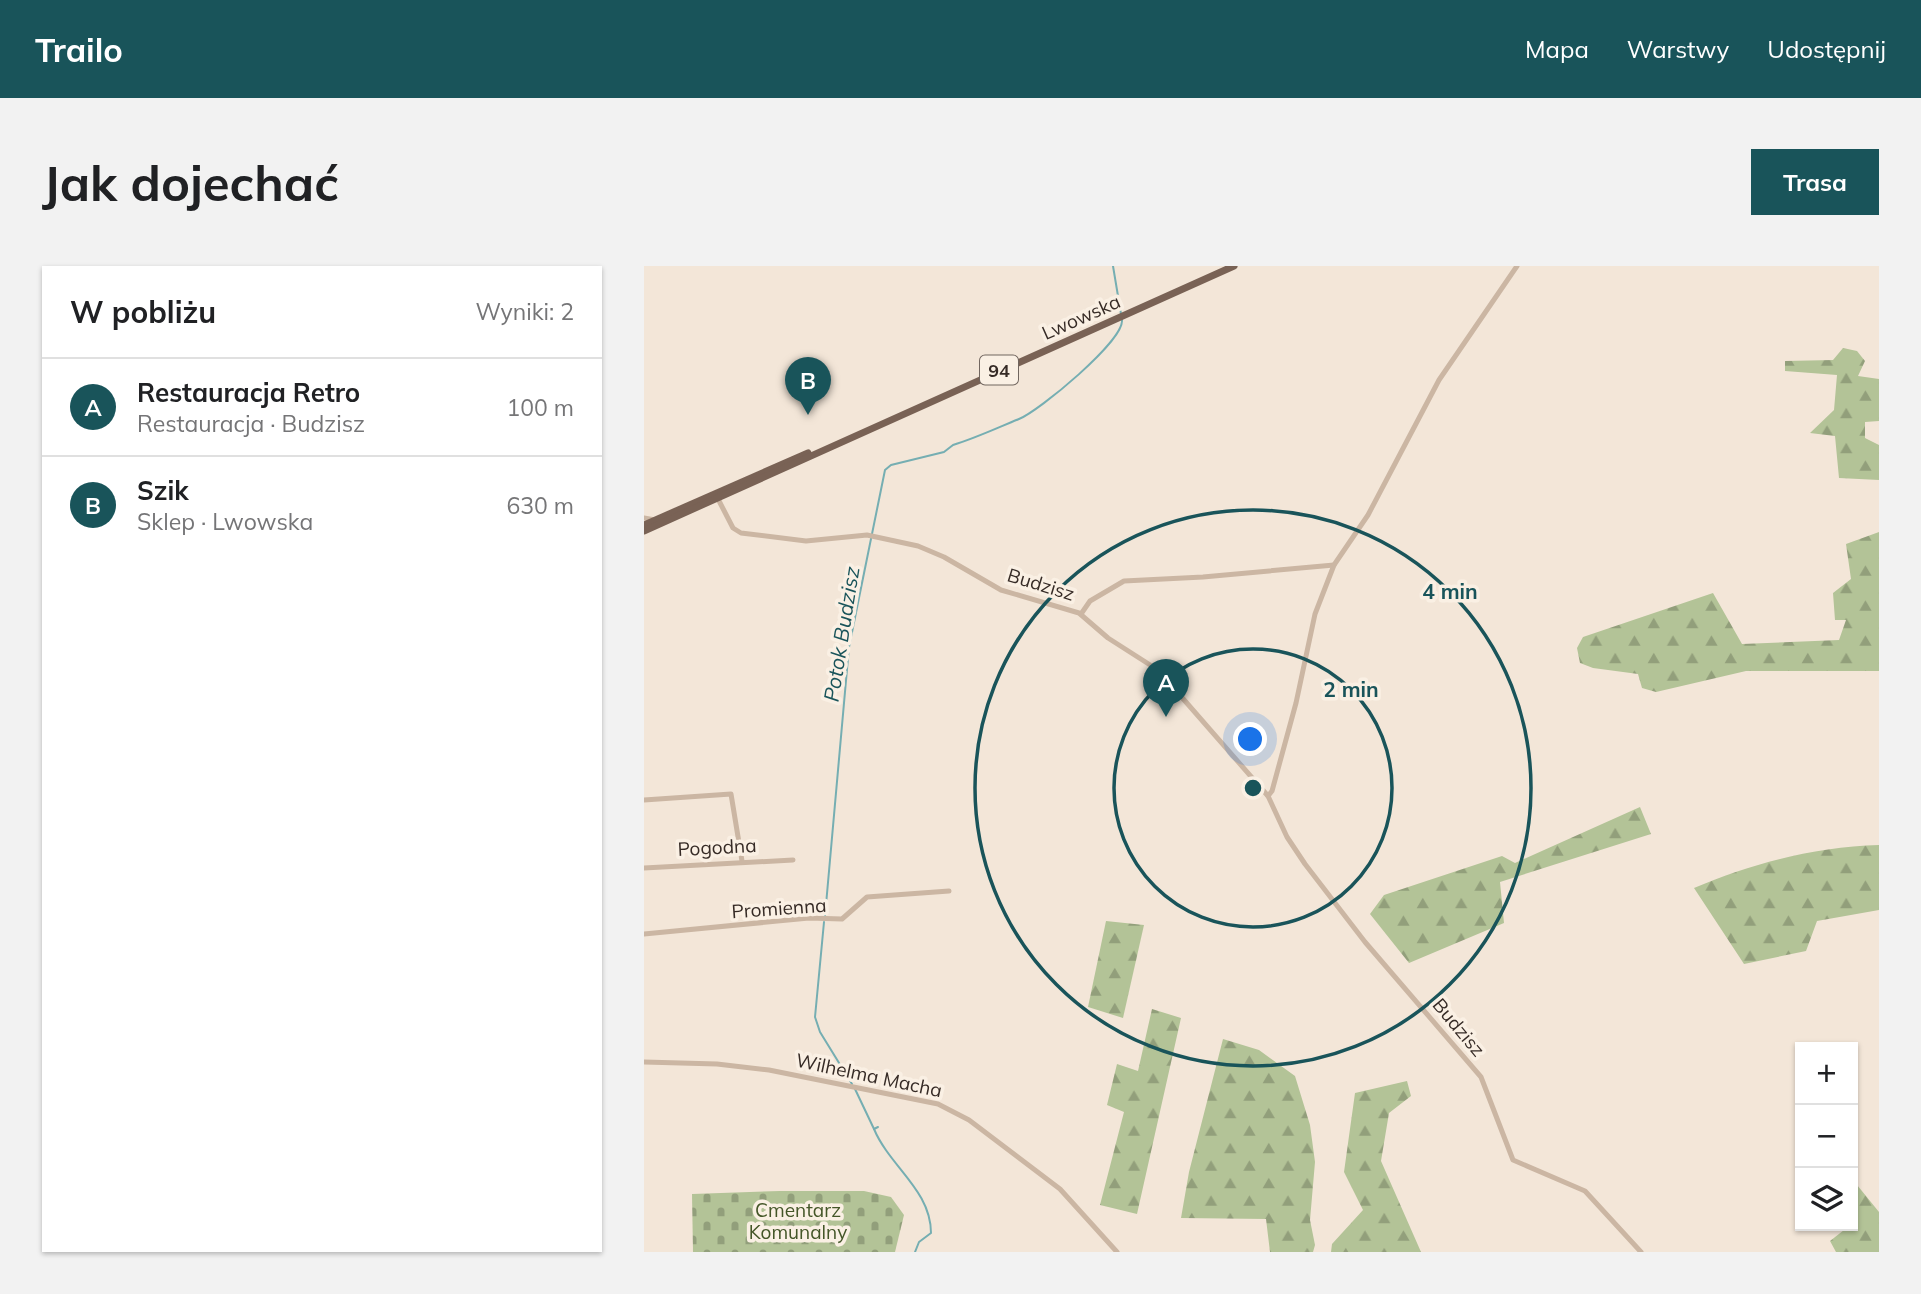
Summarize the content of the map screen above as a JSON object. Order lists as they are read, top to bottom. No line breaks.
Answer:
{"streets":{"main road":["Lwowska","94"],"street":["Budzisz","Pogodna","Promienna","Wilhelma Macha"]},"crossings":[["Lwowska","Budzisz"]],"water":["Potok Budzisz"],"parks":["Cmentarz Komunalny"],"page":{"header":"Trailo","nav":["Mapa","Warstwy","Udostępnij"],"buttons":"Trasa","title":"Jak dojechać","heading":["W pobliżu","Wyniki: 2"],"list":[{"mark":"A","name":"Restauracja Retro","note":"Restauracja · Budzisz","value":"100 m"},{"mark":"B","name":"Szik","note":"Sklep · Lwowska","value":"630 m"}],"pins":["B","A"],"map_buttons":["+","−"]},"rings":["4 min","2 min"]}
